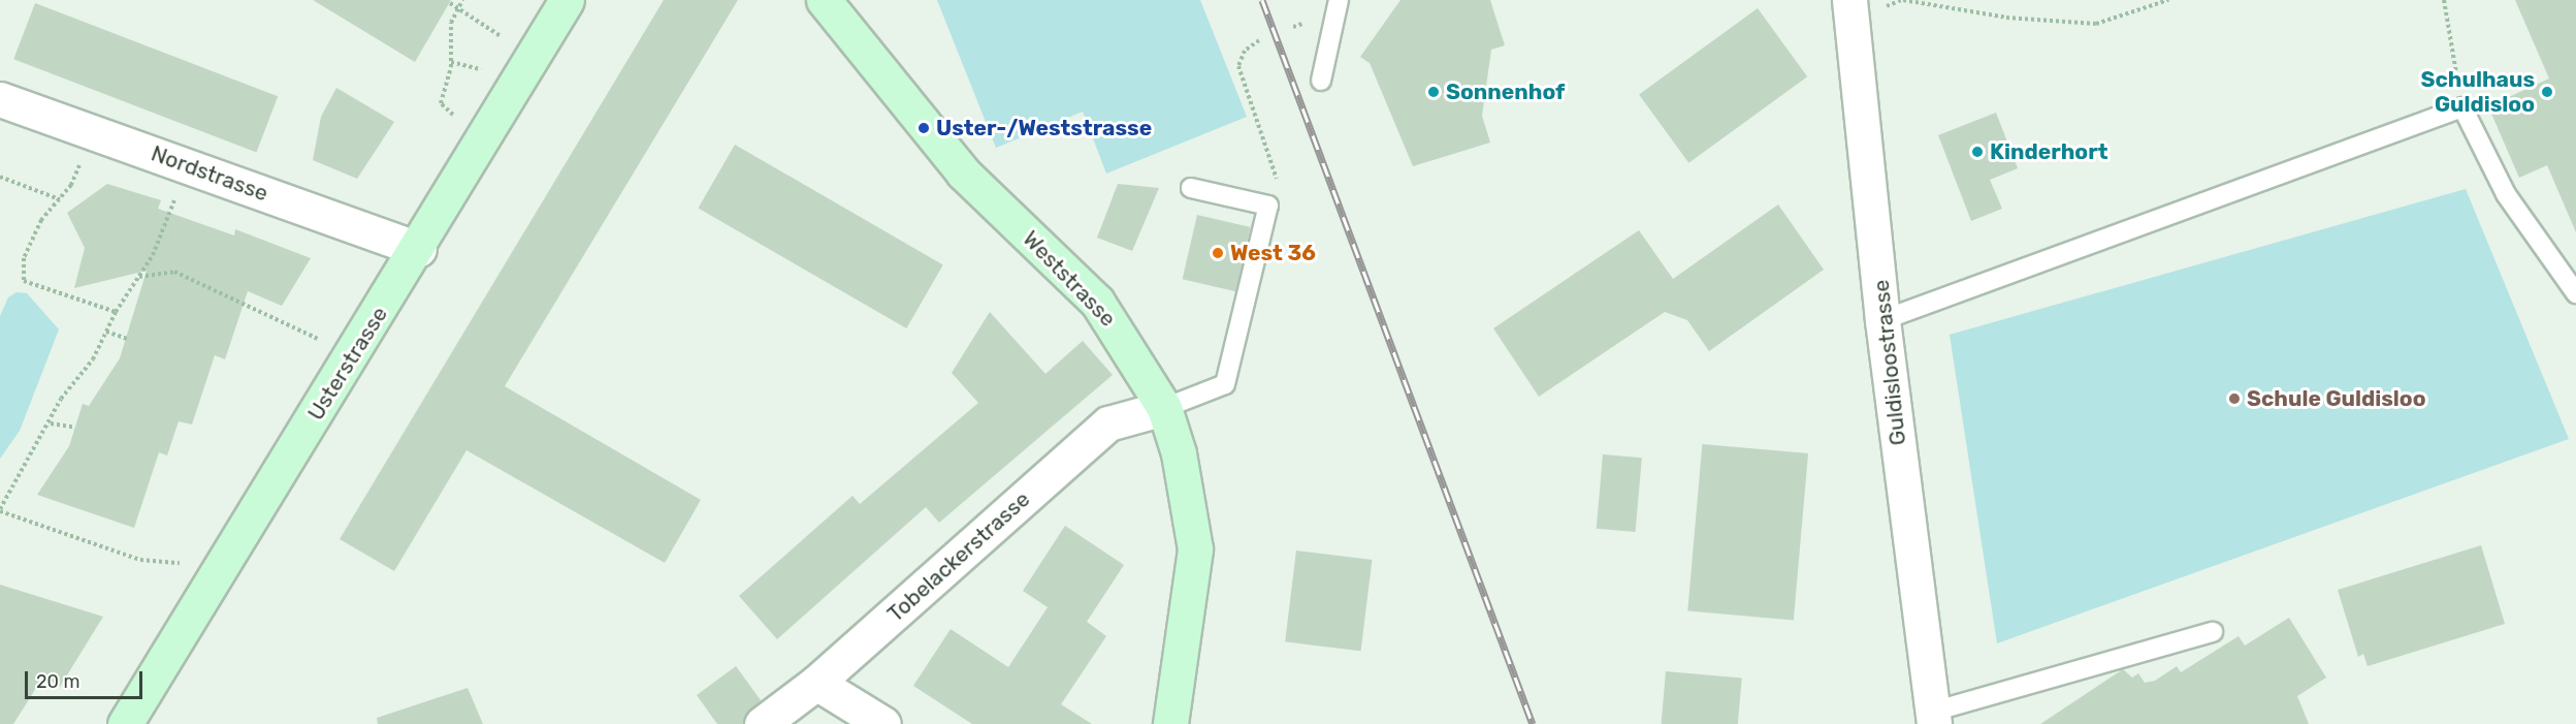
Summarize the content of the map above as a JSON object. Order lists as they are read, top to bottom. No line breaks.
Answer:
{"streets":{"main road":["Weststrasse","Usterstrasse"],"street":["Nordstrasse","Guldisloostrasse","Tobelackerstrasse"]},"crossings":[["Nordstrasse","Usterstrasse"],["Weststrasse","Tobelackerstrasse"]],"places":["Sonnenhof","Schulhaus Guldisloo","Uster-/Weststrasse","Kinderhort","West 36","Schule Guldisloo"],"scale_bar":"20 m"}
